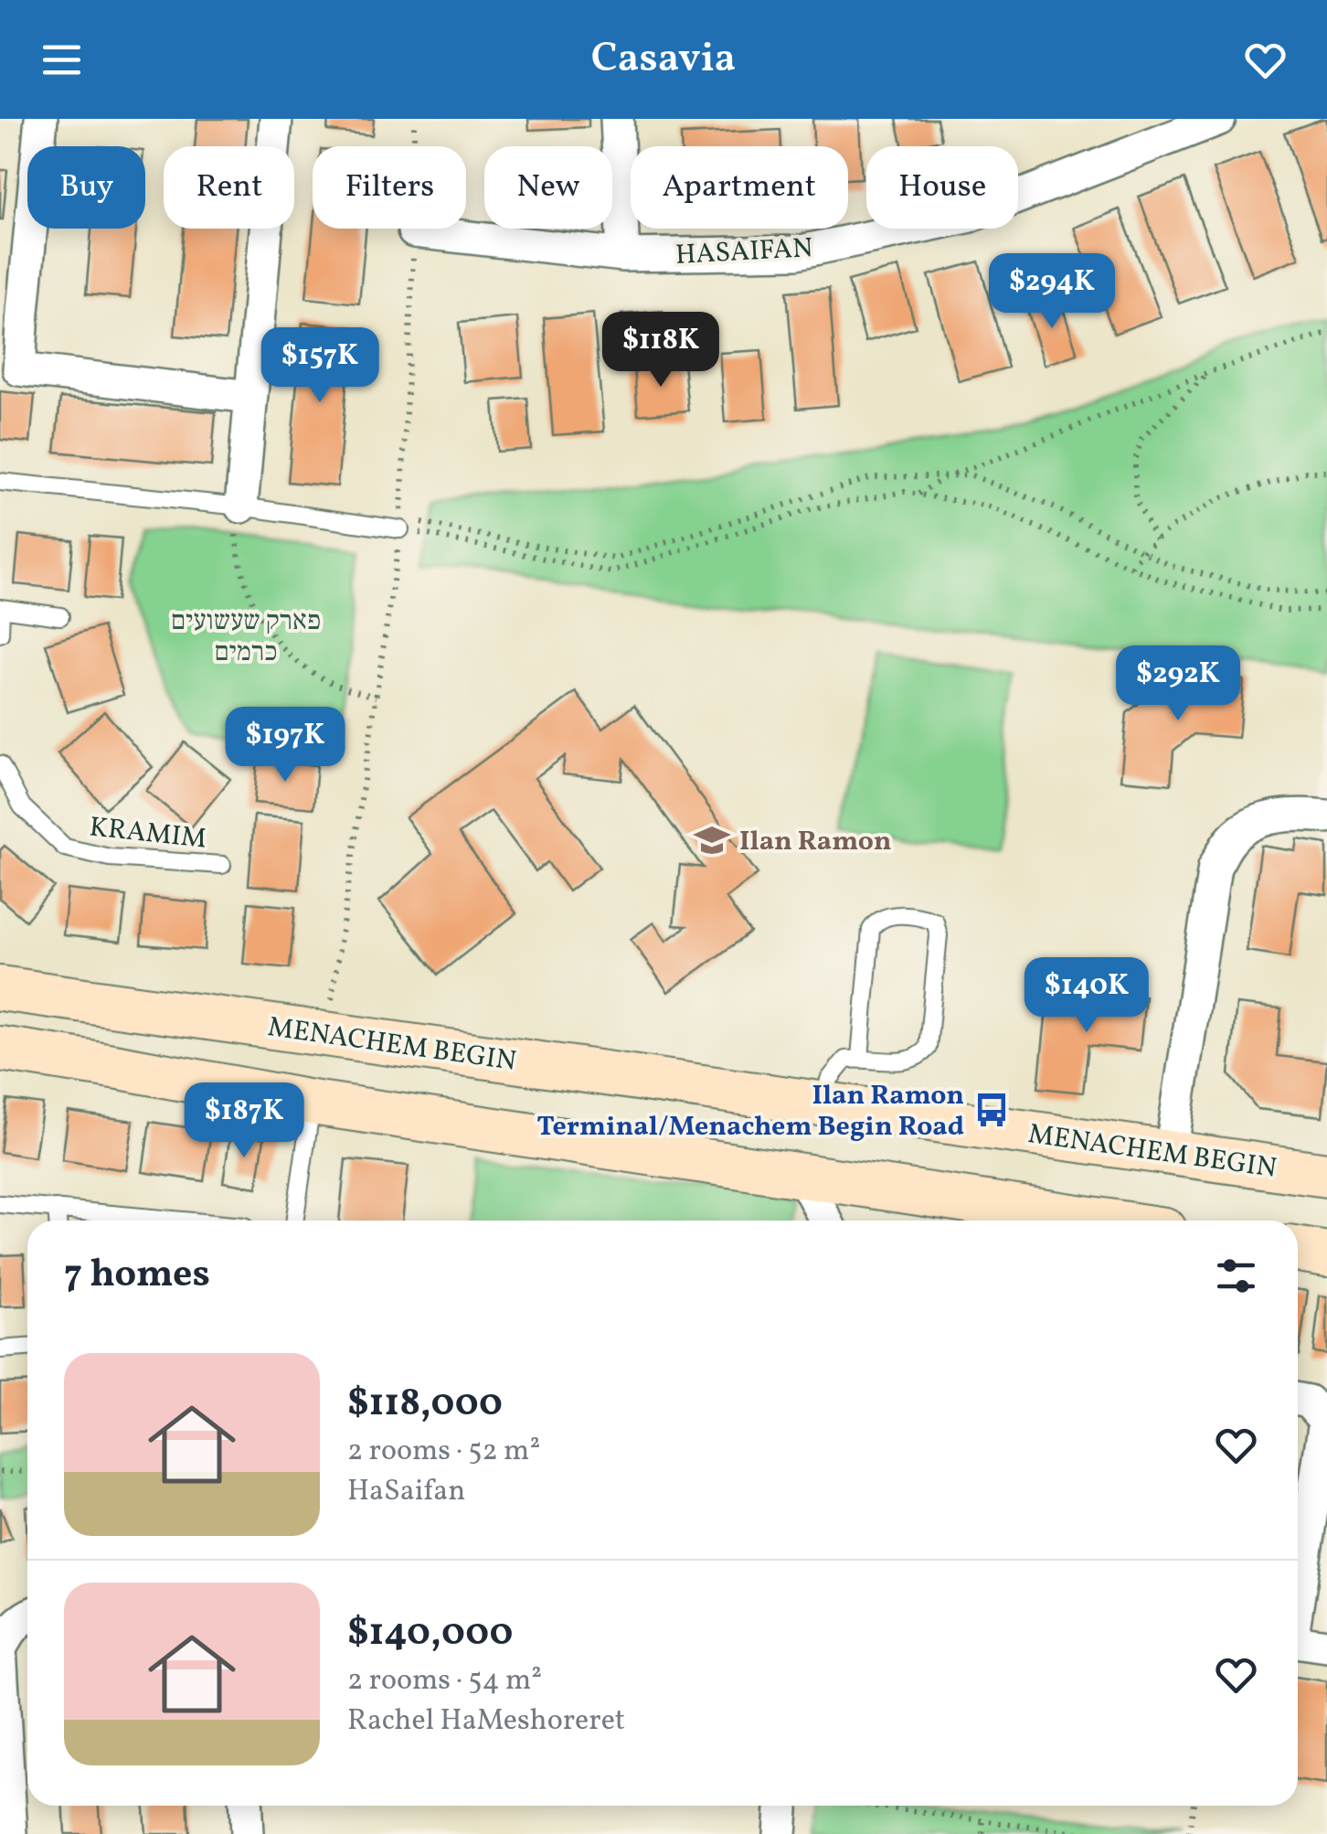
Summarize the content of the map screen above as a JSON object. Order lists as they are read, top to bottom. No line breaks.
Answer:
{"streets":{"main road":["MENACHEM BEGIN"],"street":["HASAIFAN"],"lane":["KRAMIM"]},"parks":["פארק שעשועים כרמים"],"places":{"school or university":["Ilan Ramon"],"bus stop":["Ilan Ramon Terminal/Menachem Begin Road"]},"page":{"header":"Casavia","chip":["Buy","Rent","Filters","New","Apartment","House"],"price":["$294K","$118K","$157K","$292K","$197K","$140K","$187K"],"heading":"7 homes","list":[{"name":"$118,000","note":"2 rooms · 52 m² · HaSaifan"},{"name":"$140,000","note":"2 rooms · 54 m² · Rachel HaMeshoreret"}]}}
